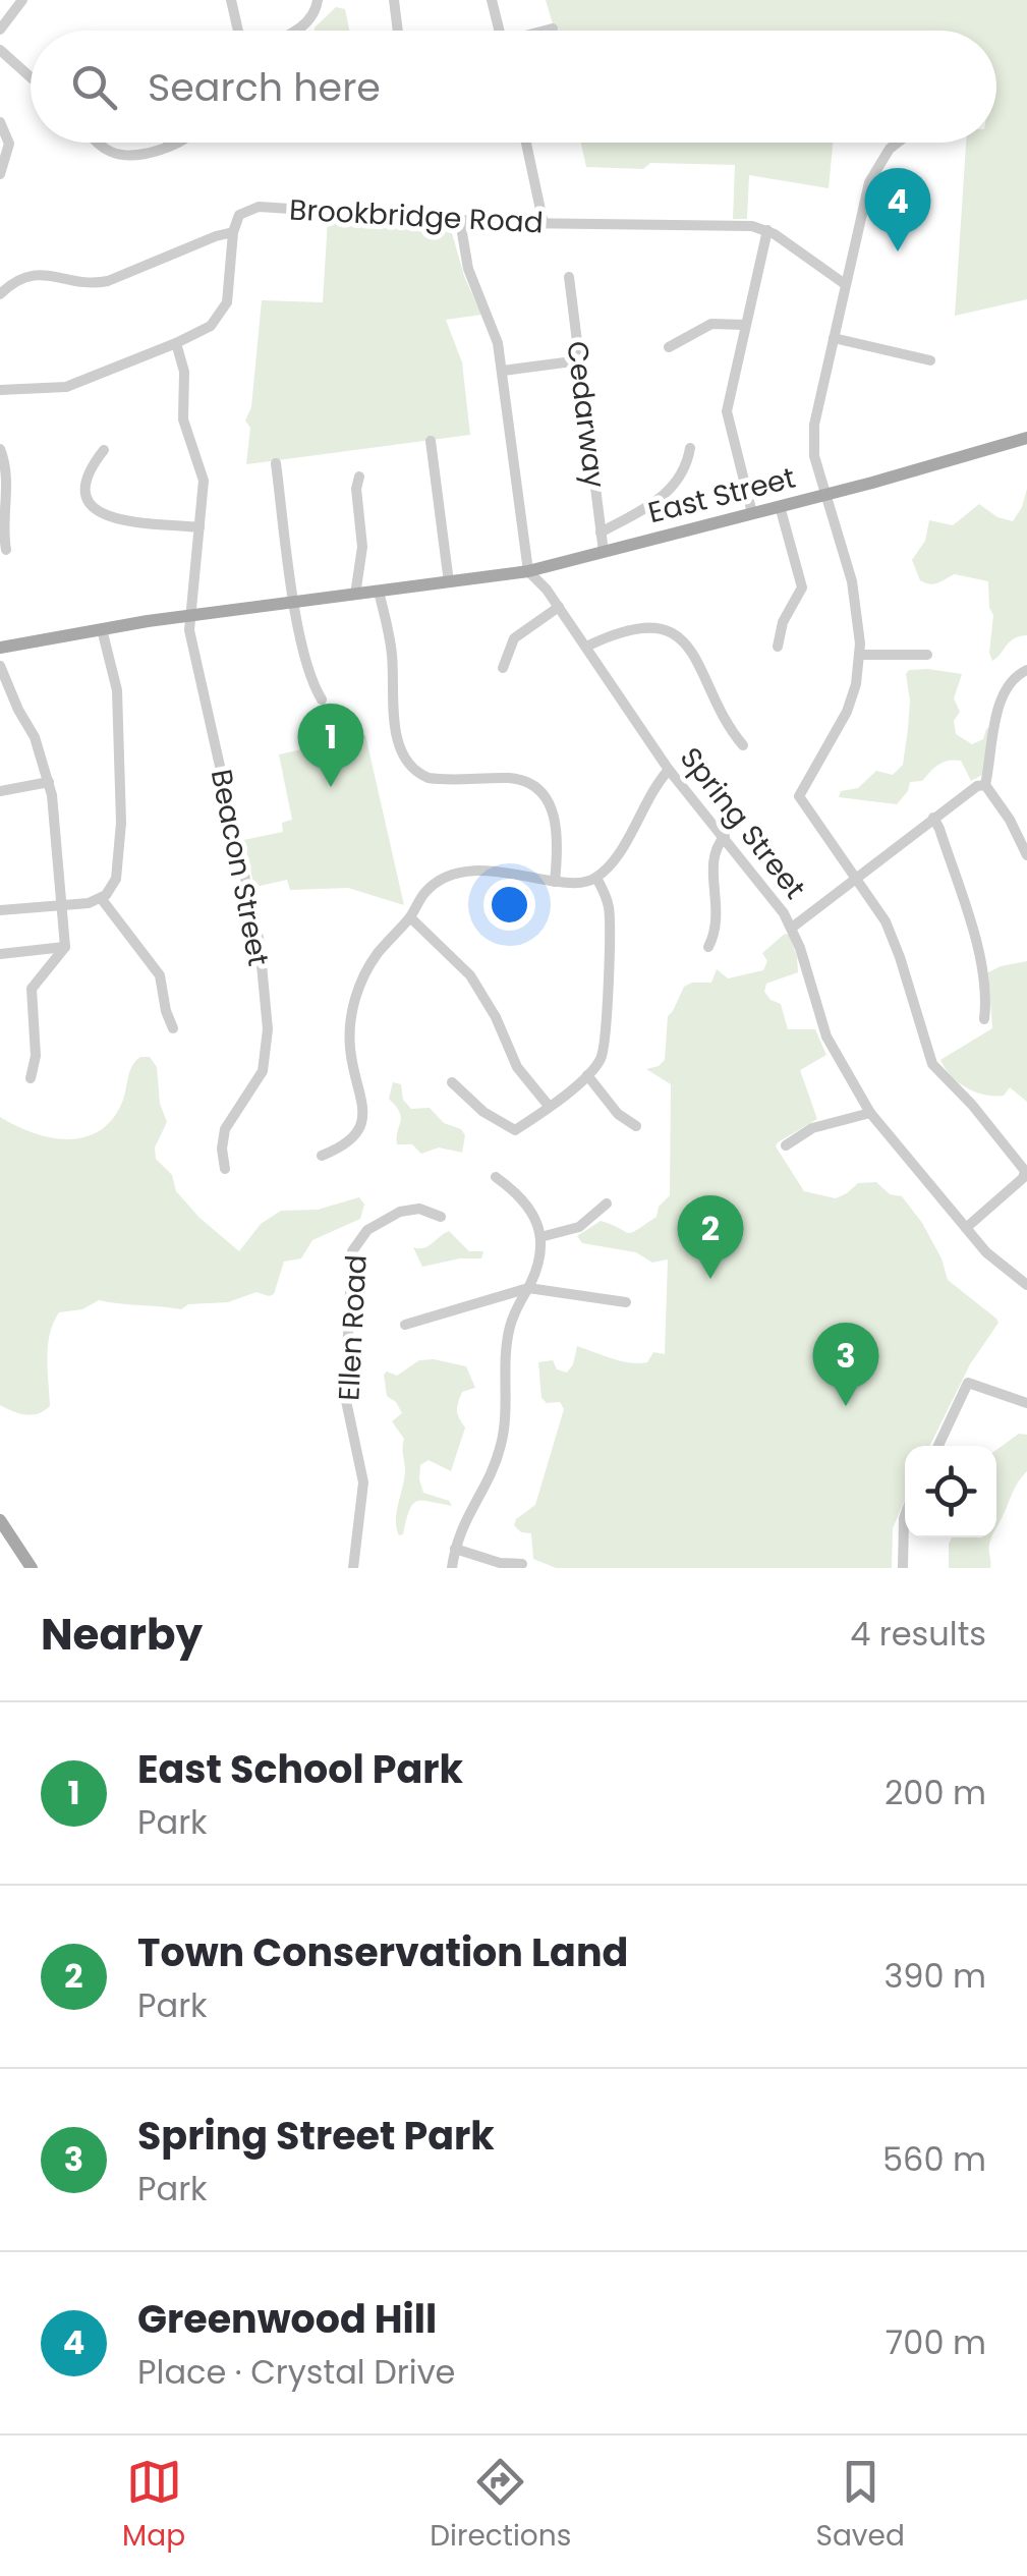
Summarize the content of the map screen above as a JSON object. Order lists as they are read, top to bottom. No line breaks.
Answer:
{"streets":{"main road":["East Street"],"street":["Brookbridge Road","Cedarway","Spring Street","Beacon Street","Ellen Road"]},"crossings":[["Cedarway","East Street"],["East Street","Spring Street"]],"page":{"search":"Search here","pins":["4","1","2","3"],"heading":["Nearby","4 results"],"list":[{"mark":"1","name":"East School Park","note":"Park","value":"200 m"},{"mark":"2","name":"Town Conservation Land","note":"Park","value":"390 m"},{"mark":"3","name":"Spring Street Park","note":"Park","value":"560 m"},{"mark":"4","name":"Greenwood Hill","note":"Place · Crystal Drive","value":"700 m"}],"nav":["Map","Directions","Saved"]}}
